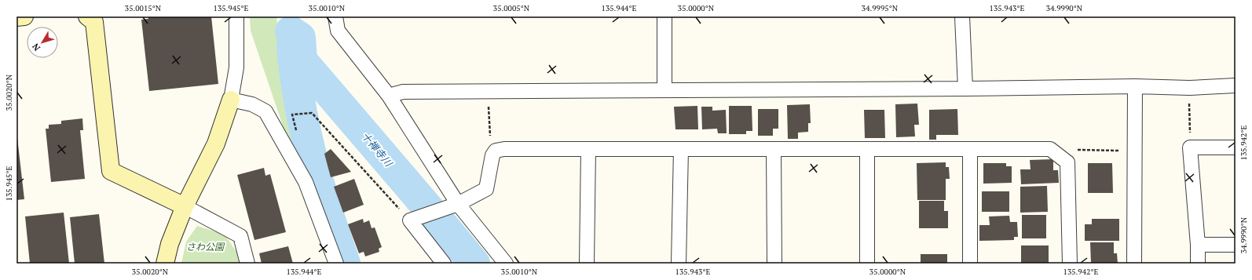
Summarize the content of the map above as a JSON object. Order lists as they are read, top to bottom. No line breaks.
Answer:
{"water":["十禅寺川"],"parks":["さわ公園"],"north":"bottom left","coordinates":["35.0015°N","135.945°E","35.0010°N","35.0005°N","135.944°E","35.0000°N","34.9995°N","135.943°E","34.9990°N","35.0020°N","135.942°E"]}
